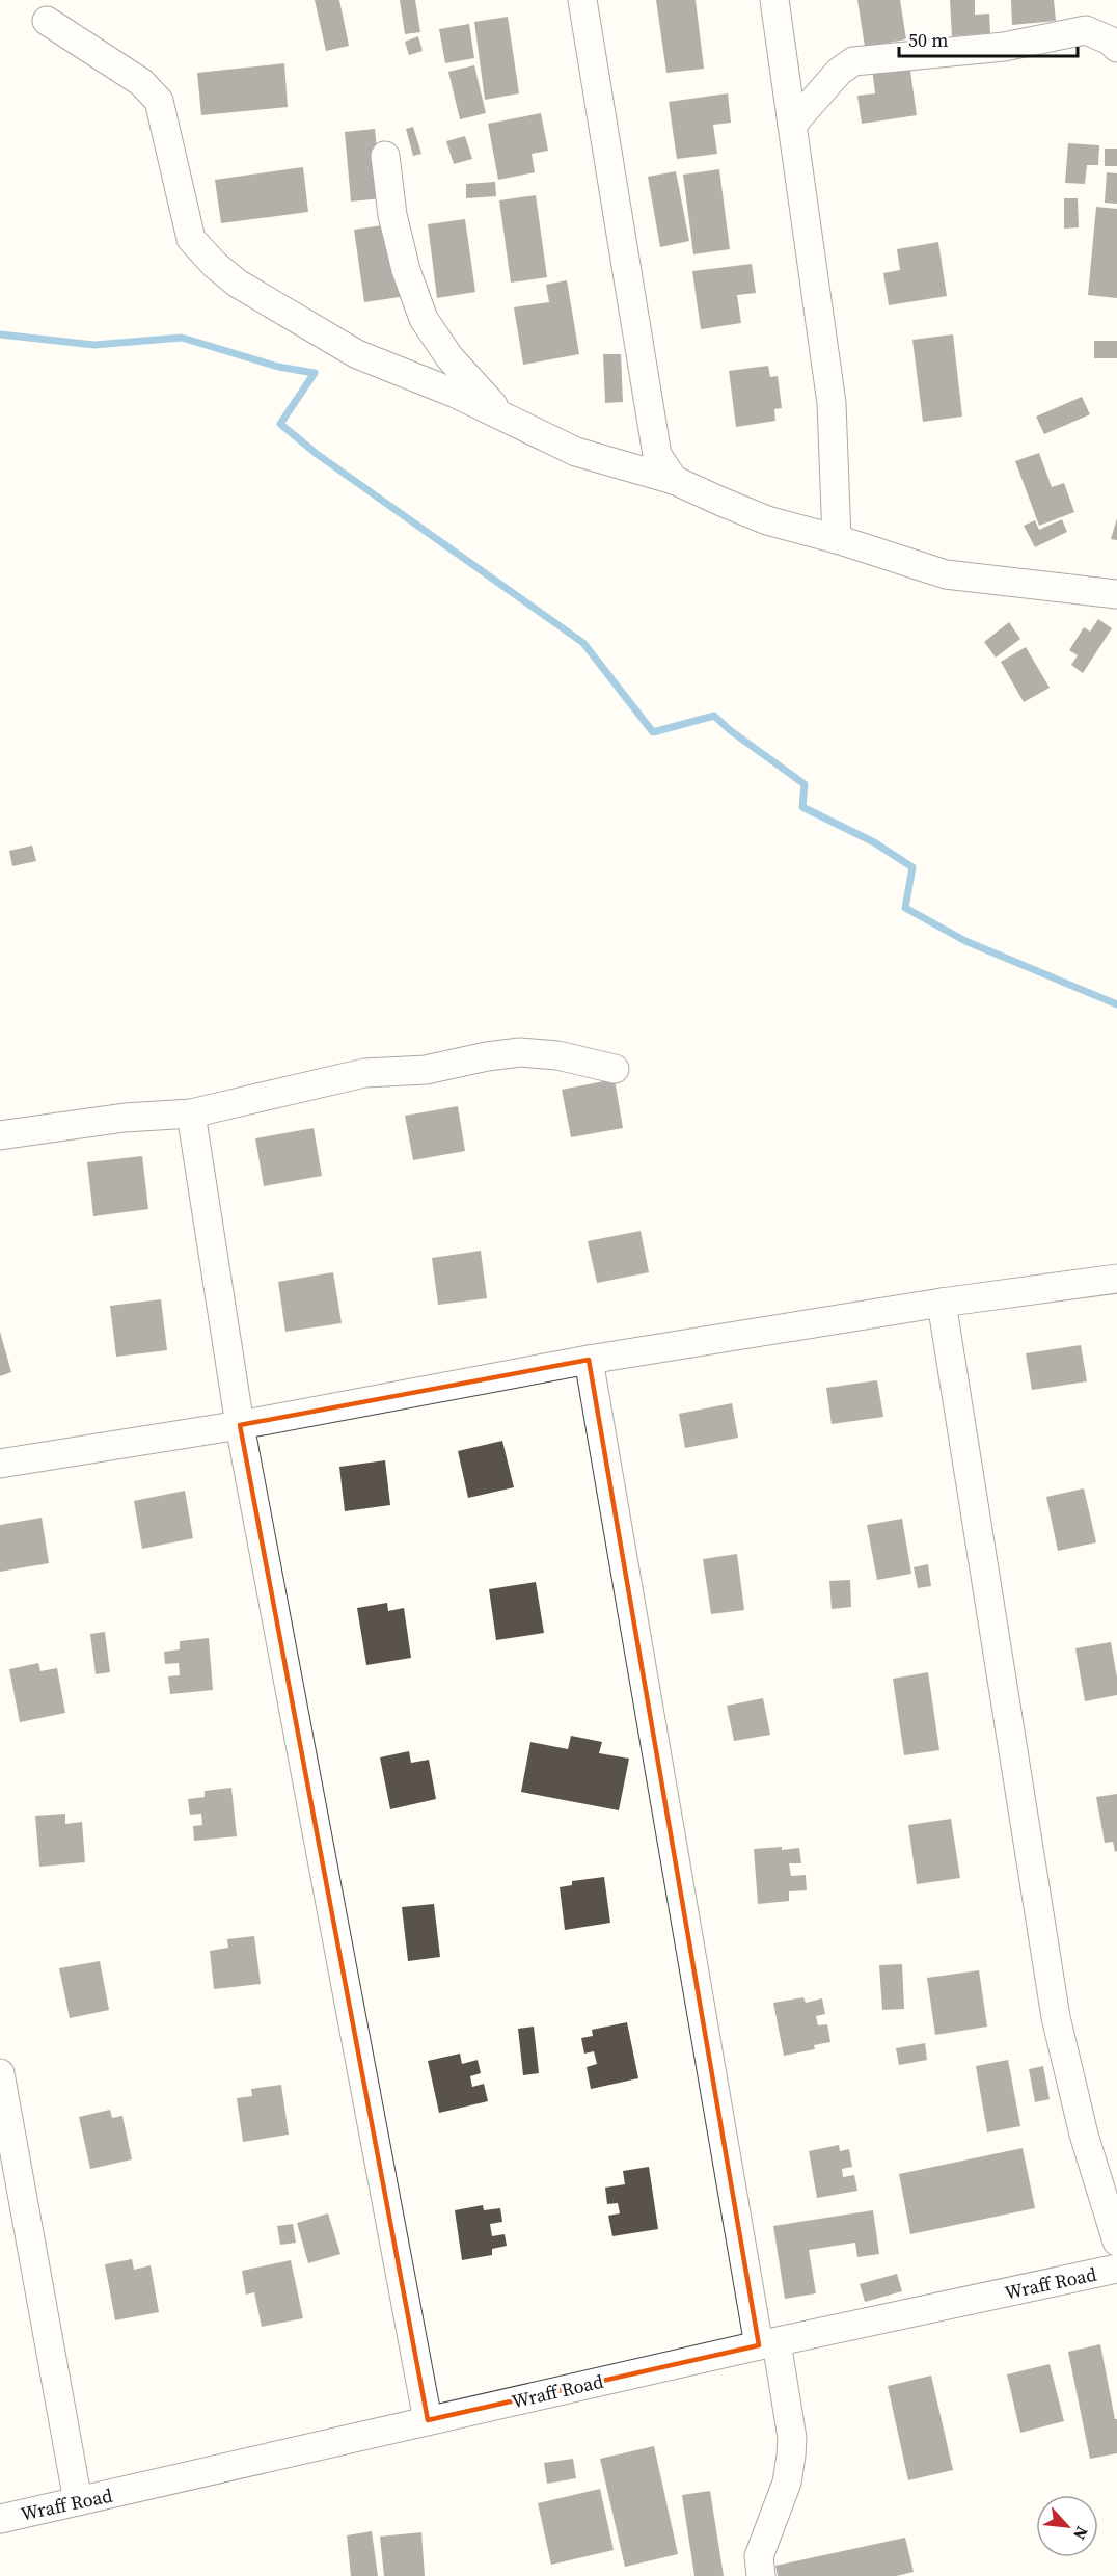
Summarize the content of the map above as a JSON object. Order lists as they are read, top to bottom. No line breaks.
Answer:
{"streets":{"street":["Wraff Road"]},"scale_bar":"50 m","north":"bottom right"}
